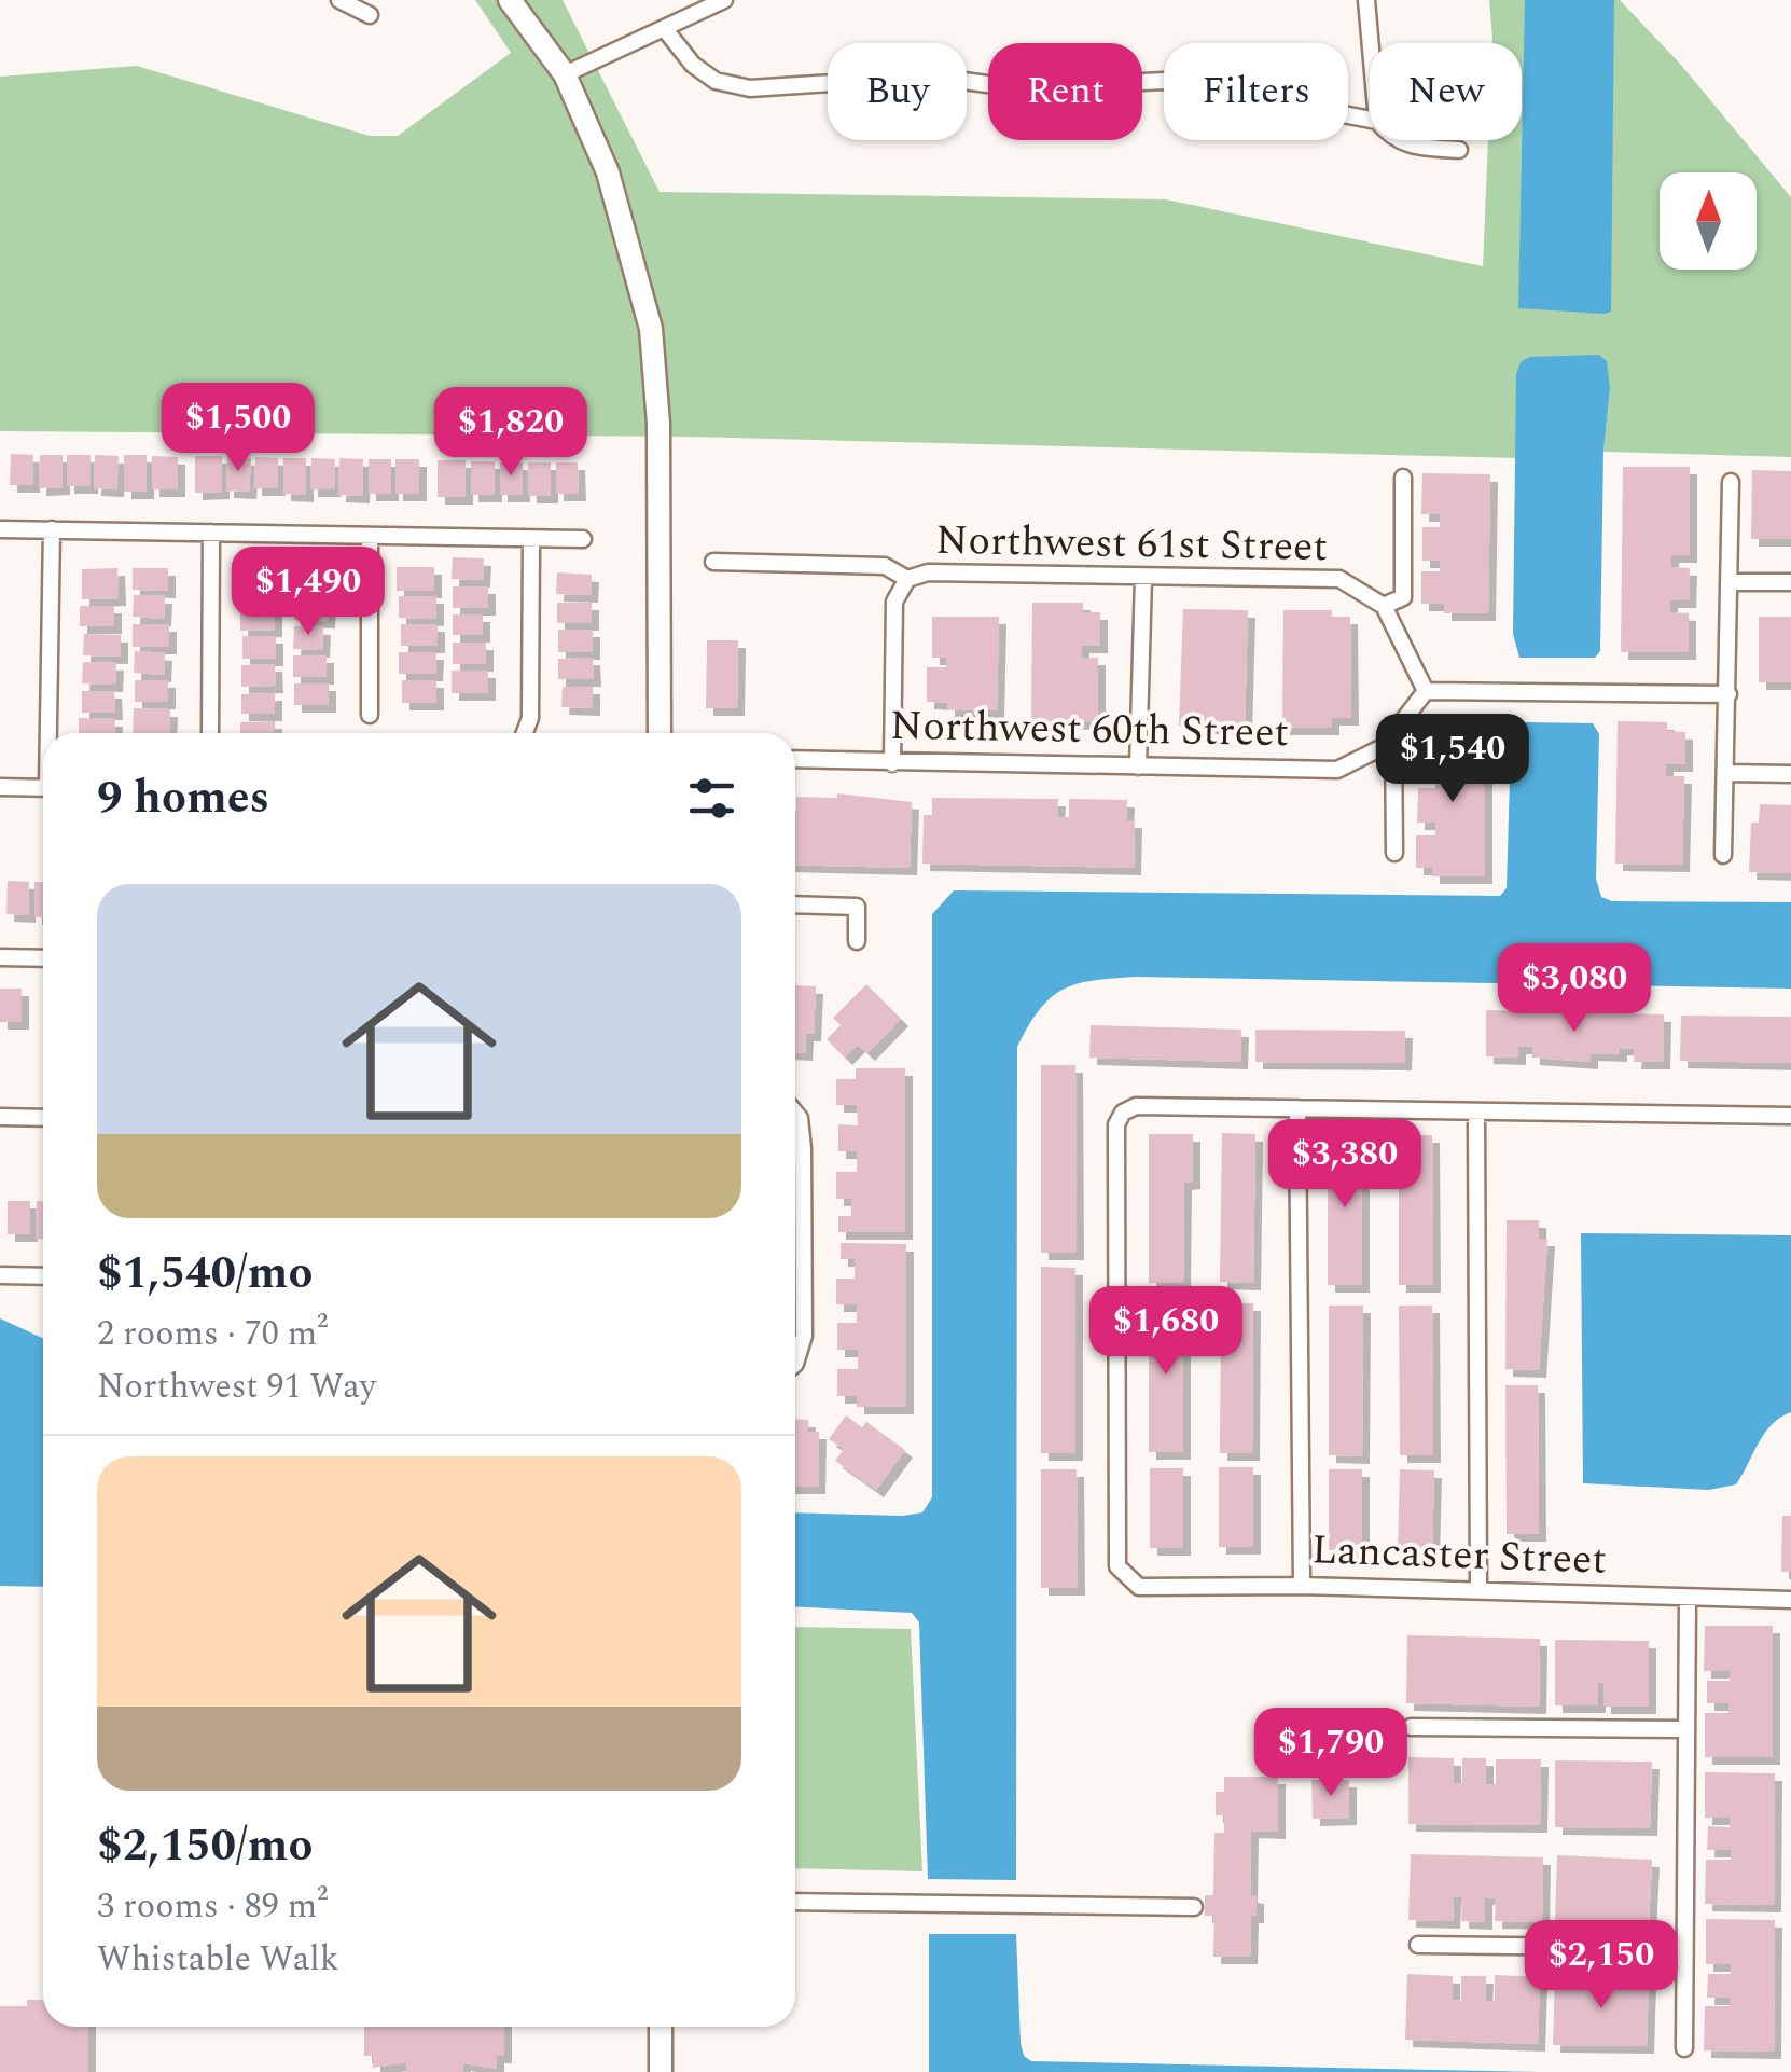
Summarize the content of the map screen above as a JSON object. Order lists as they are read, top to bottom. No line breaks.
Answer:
{"streets":{"street":["Northwest 61st Street","Northwest 60th Street","Lancaster Street"]},"north":"top","page":{"chip":["Buy","Rent","Filters","New"],"price":["$1,500","$1,820","$1,490","$1,540","$3,080","$3,380","$1,680","$1,790","$2,150"],"heading":"9 homes","list":[{"name":"$1,540/mo","note":"2 rooms · 70 m² · Northwest 91 Way"},{"name":"$2,150/mo","note":"3 rooms · 89 m² · Whistable Walk"}]}}
